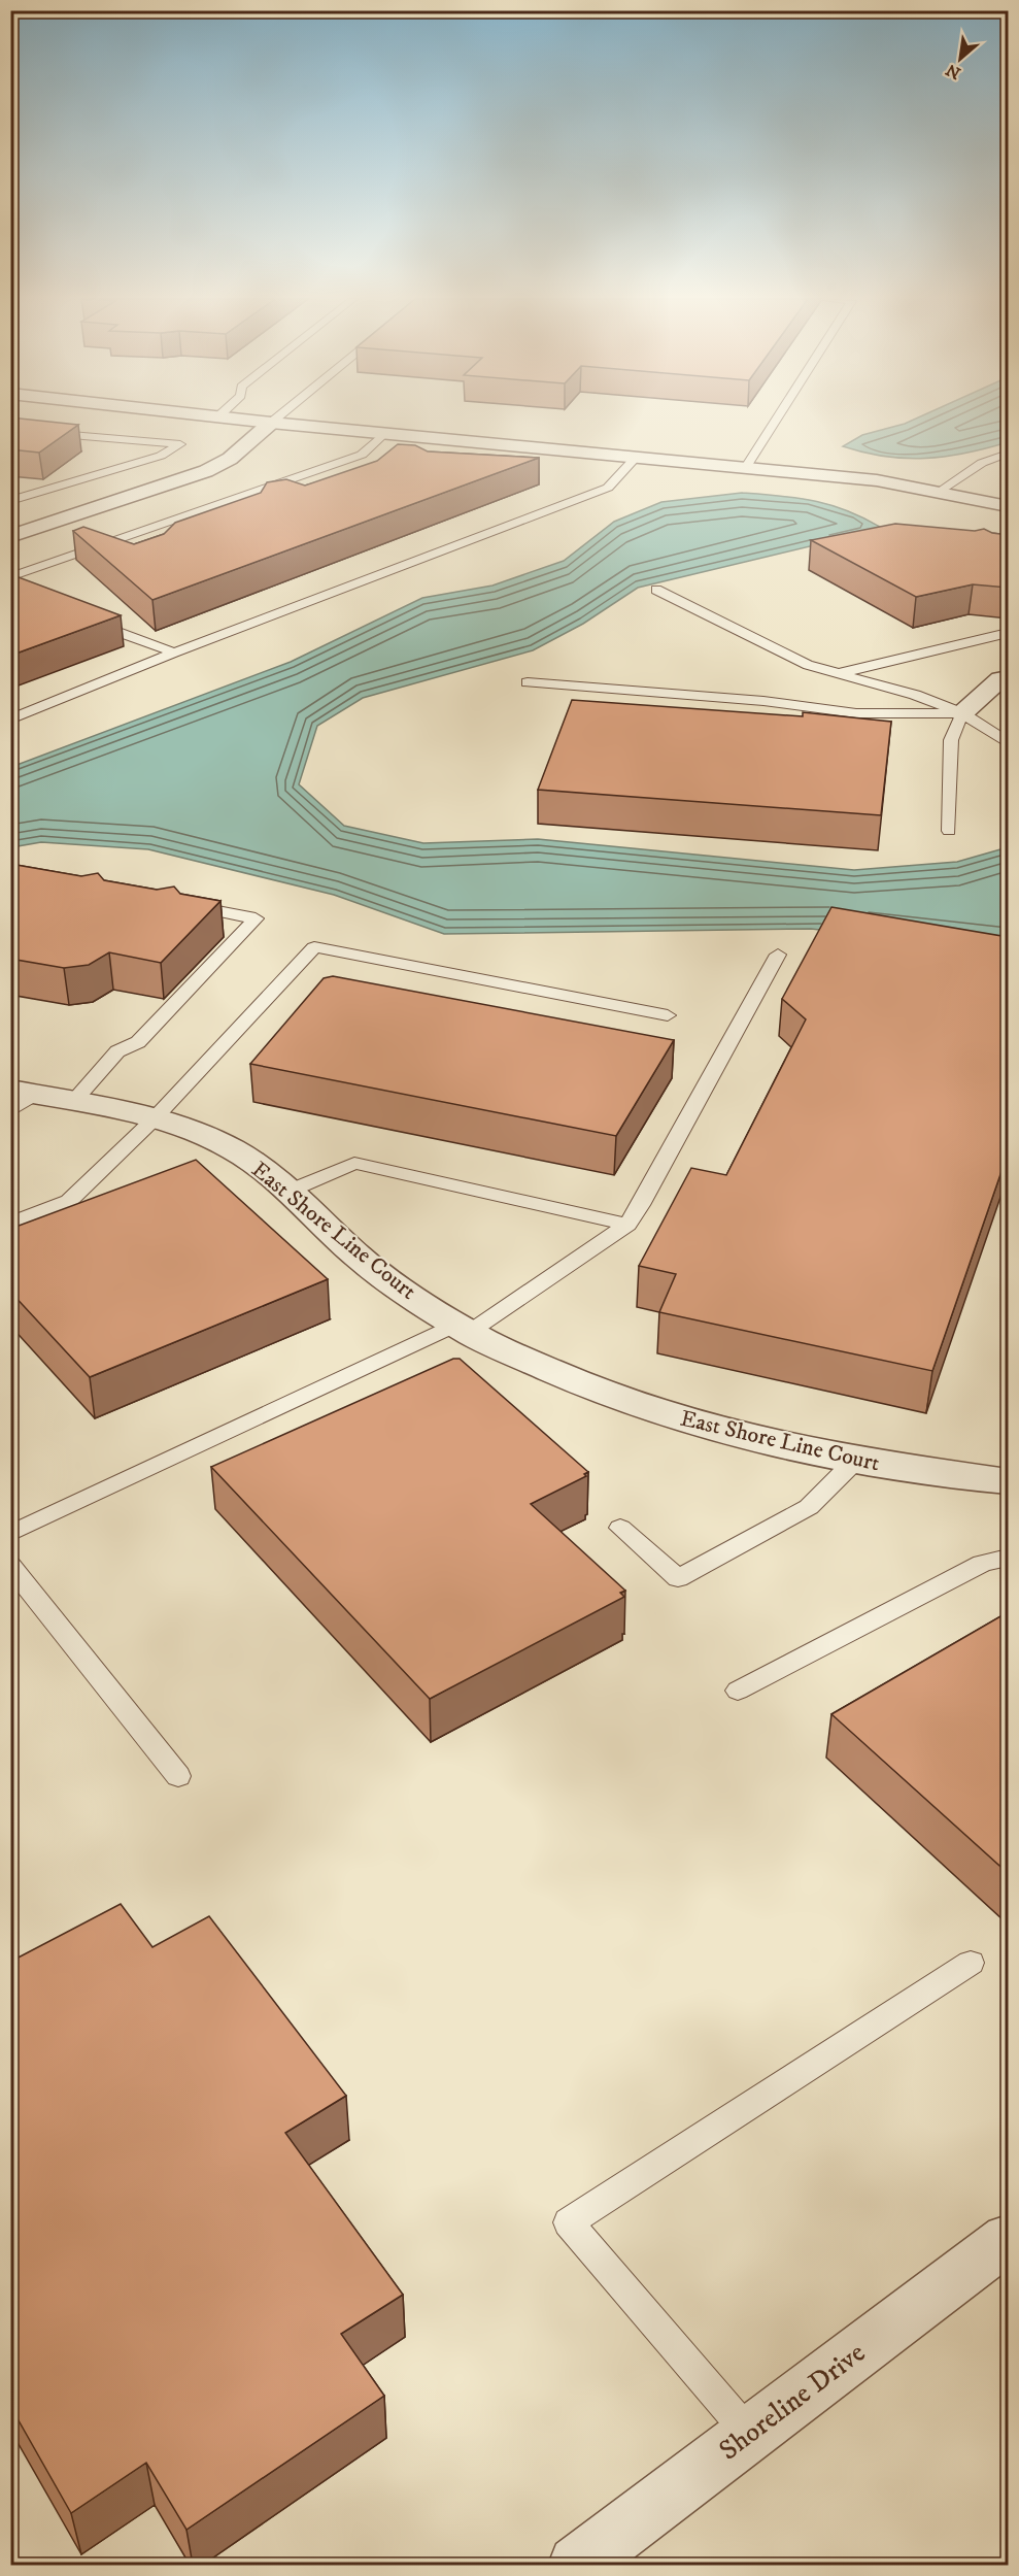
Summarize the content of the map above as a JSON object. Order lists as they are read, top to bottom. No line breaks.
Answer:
{"streets":{"street":["East Shore Line Court","Shoreline Drive"]},"north":"bottom left"}
